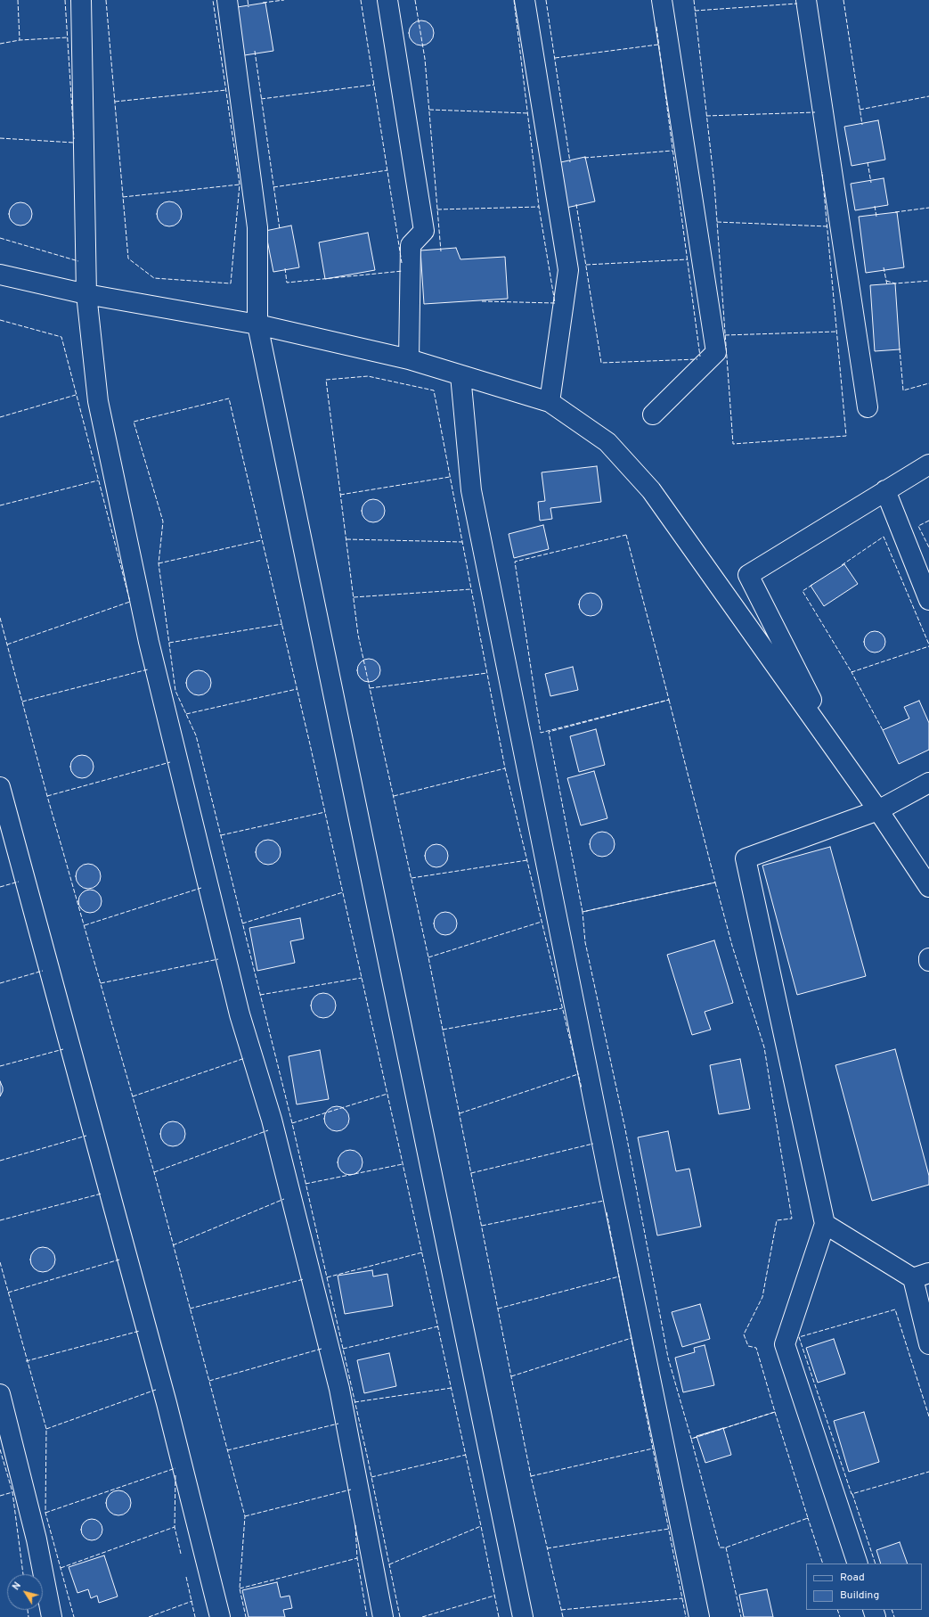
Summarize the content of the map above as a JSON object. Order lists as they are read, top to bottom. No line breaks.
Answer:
{"legend":["Road","Building"],"north":"top left"}
